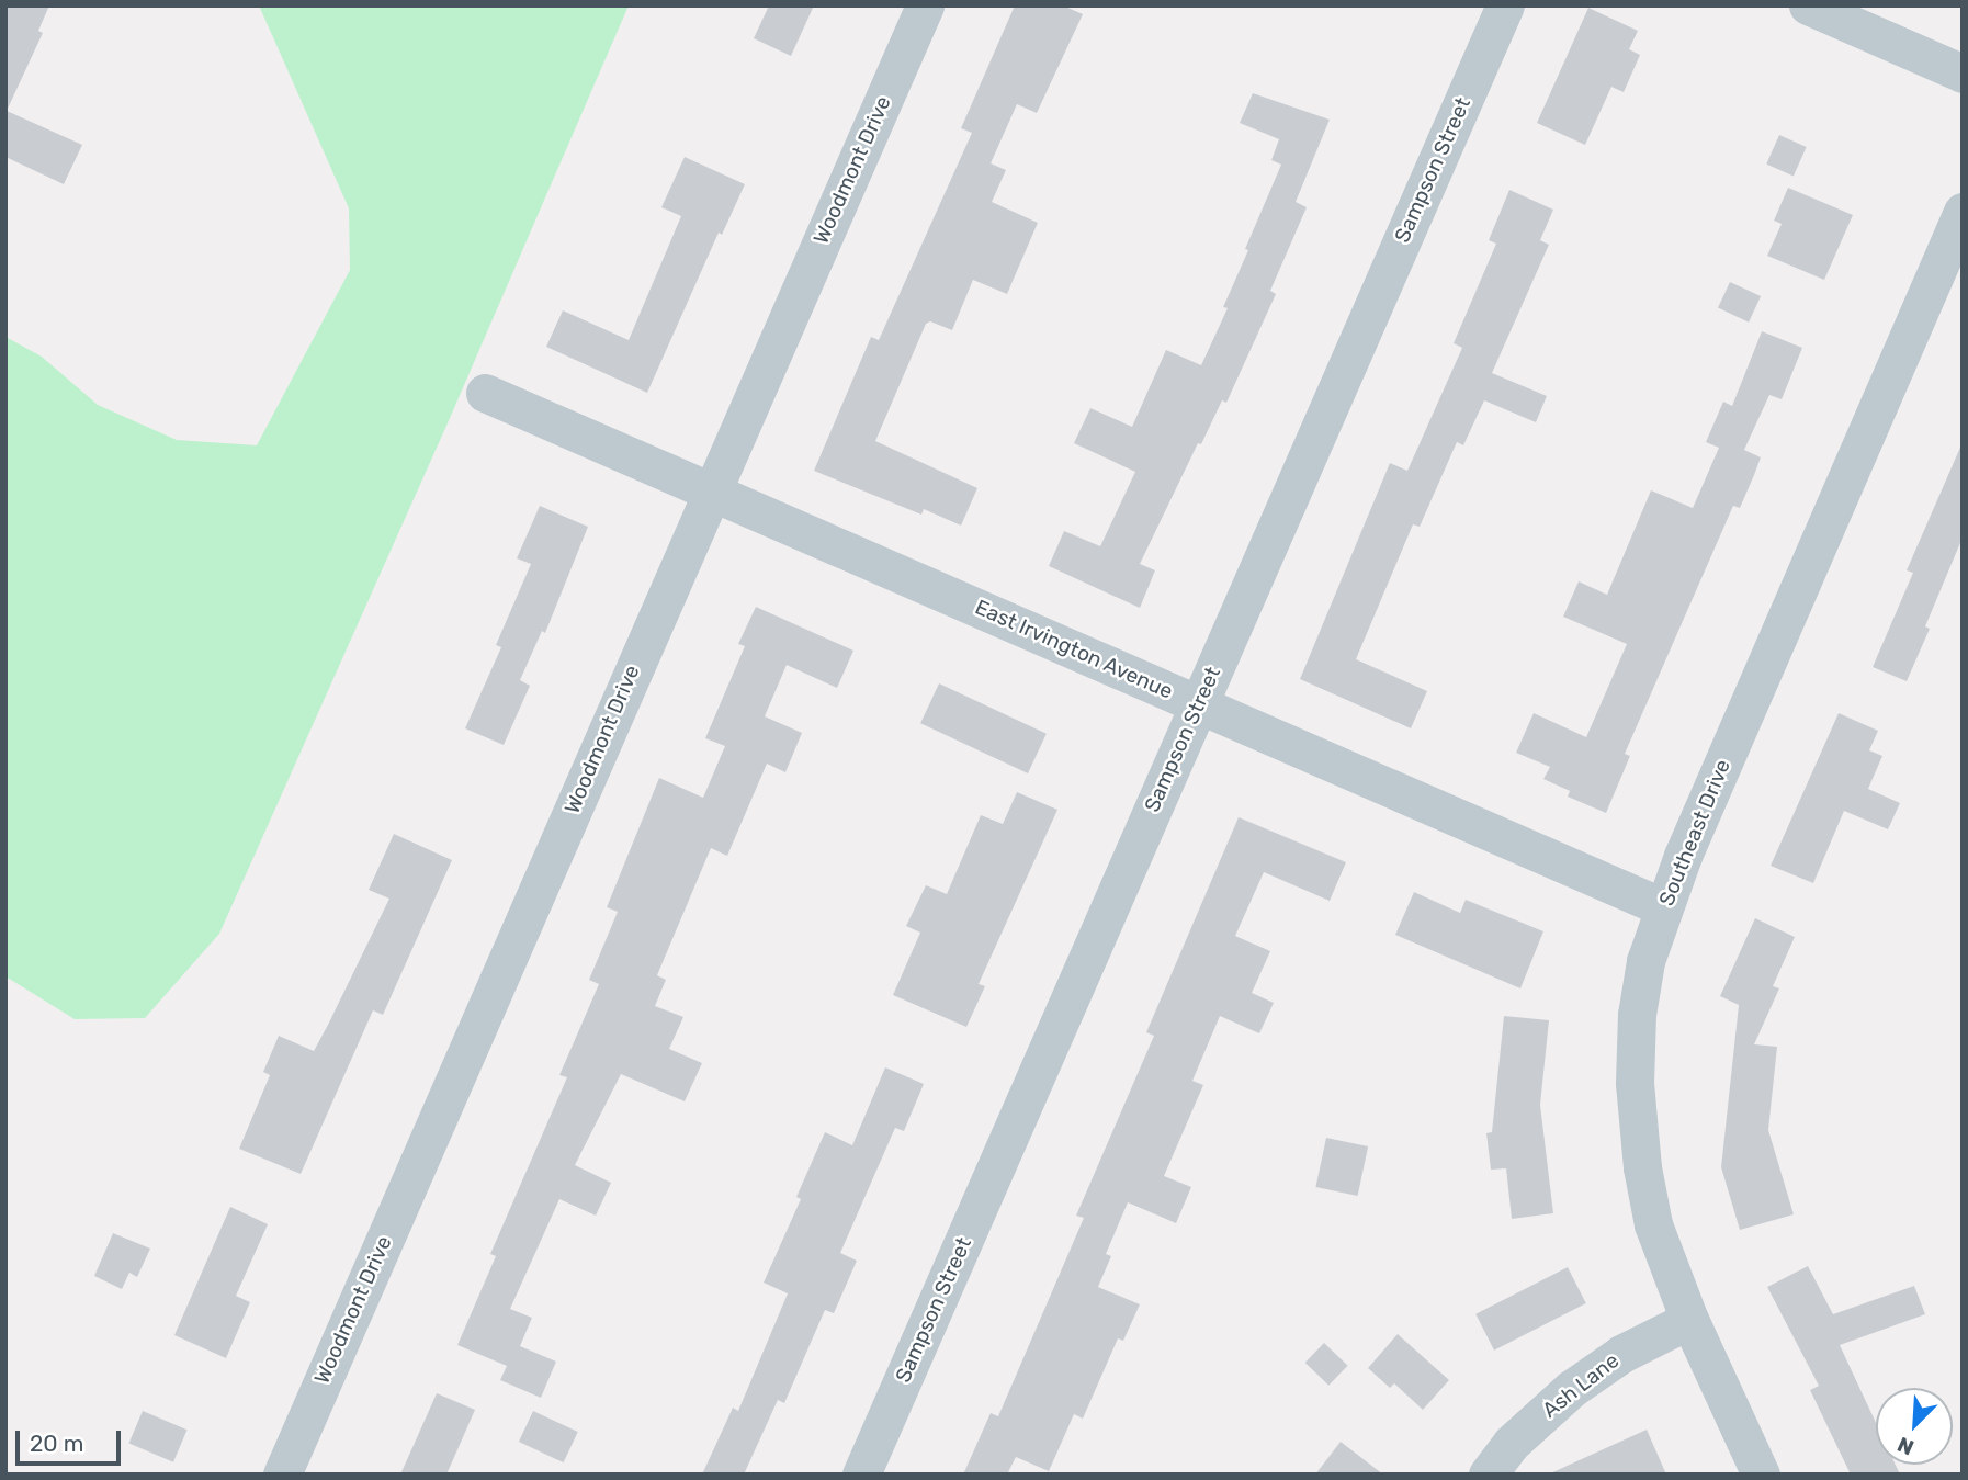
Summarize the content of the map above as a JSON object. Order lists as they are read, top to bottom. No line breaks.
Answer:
{"streets":{"street":["Woodmont Drive","Sampson Street","East Irvington Avenue","Southeast Drive","Ash Lane"]},"crossings":[["Woodmont Drive","East Irvington Avenue"],["Sampson Street","East Irvington Avenue"],["East Irvington Avenue","Southeast Drive"],["Southeast Drive","Ash Lane"]],"scale_bar":"20 m","north":"bottom left"}
